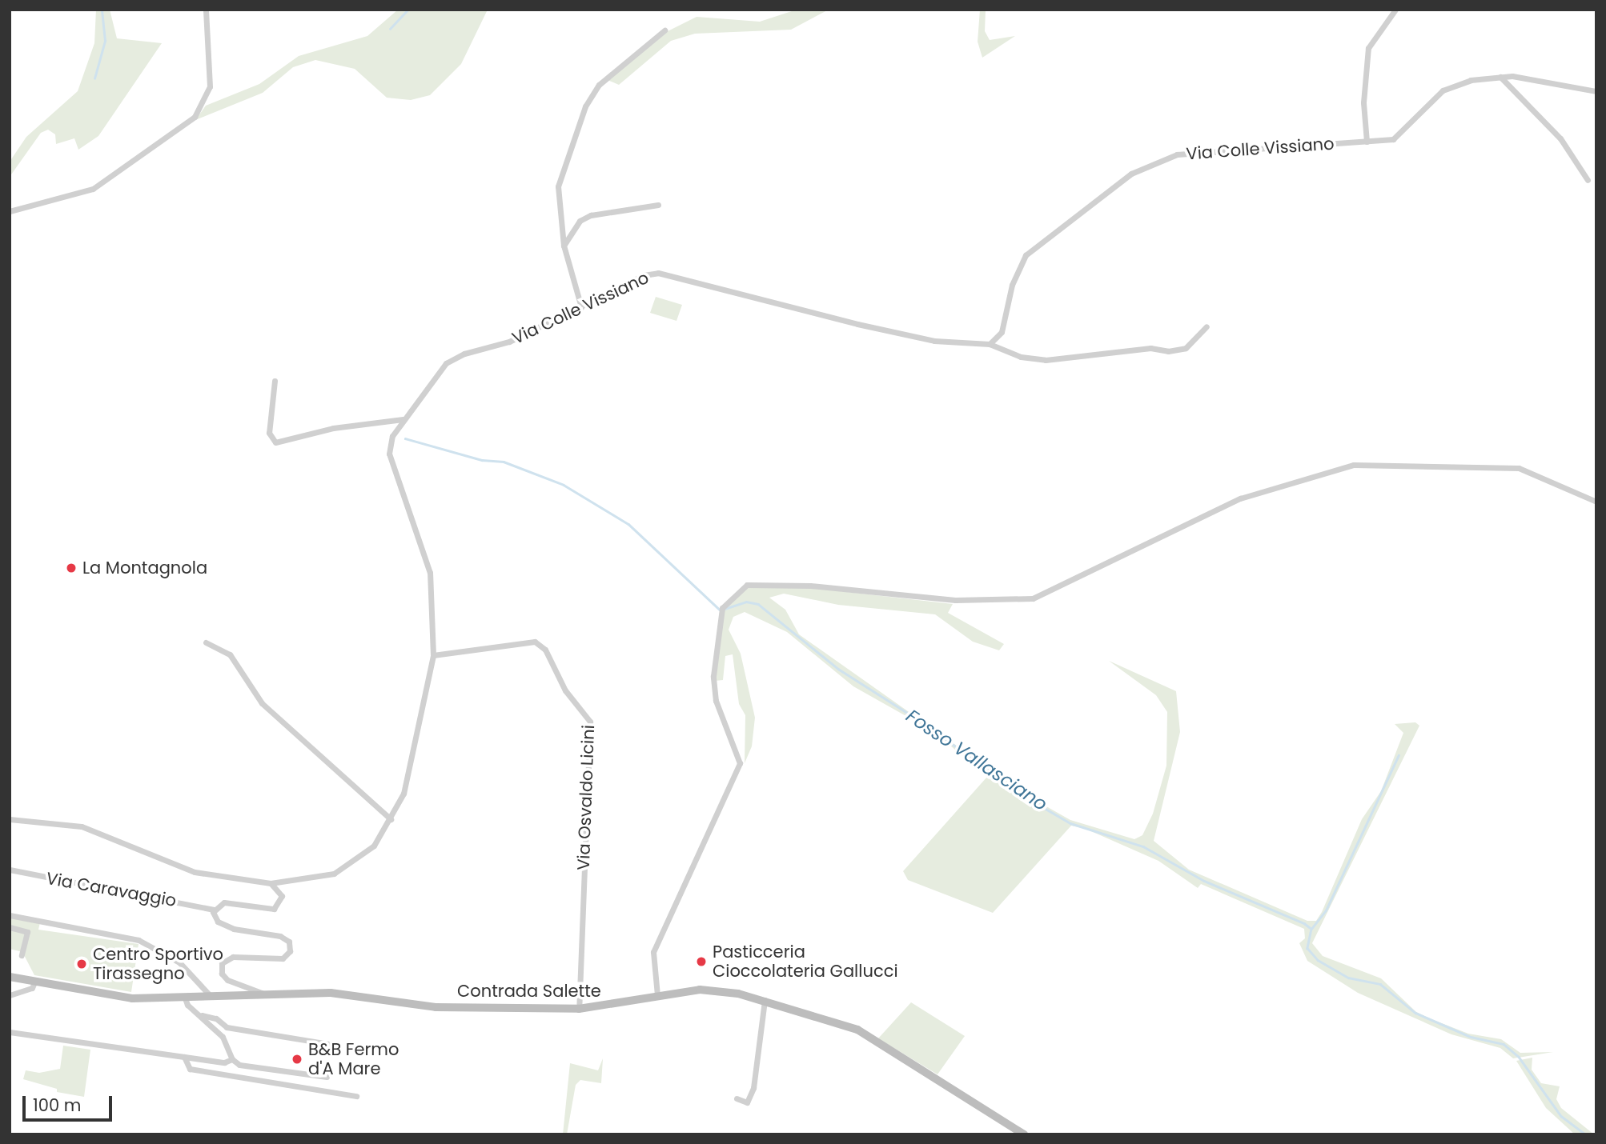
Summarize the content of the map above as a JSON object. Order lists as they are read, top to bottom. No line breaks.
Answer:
{"streets":{"main road":["Contrada Salette"],"street":["Via Colle Vissiano","Via Osvaldo Licini","Via Caravaggio"]},"crossings":[["Via Colle Vissiano","Via Osvaldo Licini"],["Via Osvaldo Licini","Contrada Salette"]],"water":["Fosso Vallasciano"],"places":["La Montagnola","Pasticceria Cioccolateria Gallucci","Centro Sportivo Tirassegno","B&B Fermo d'A Mare"],"scale_bar":"100 m"}
